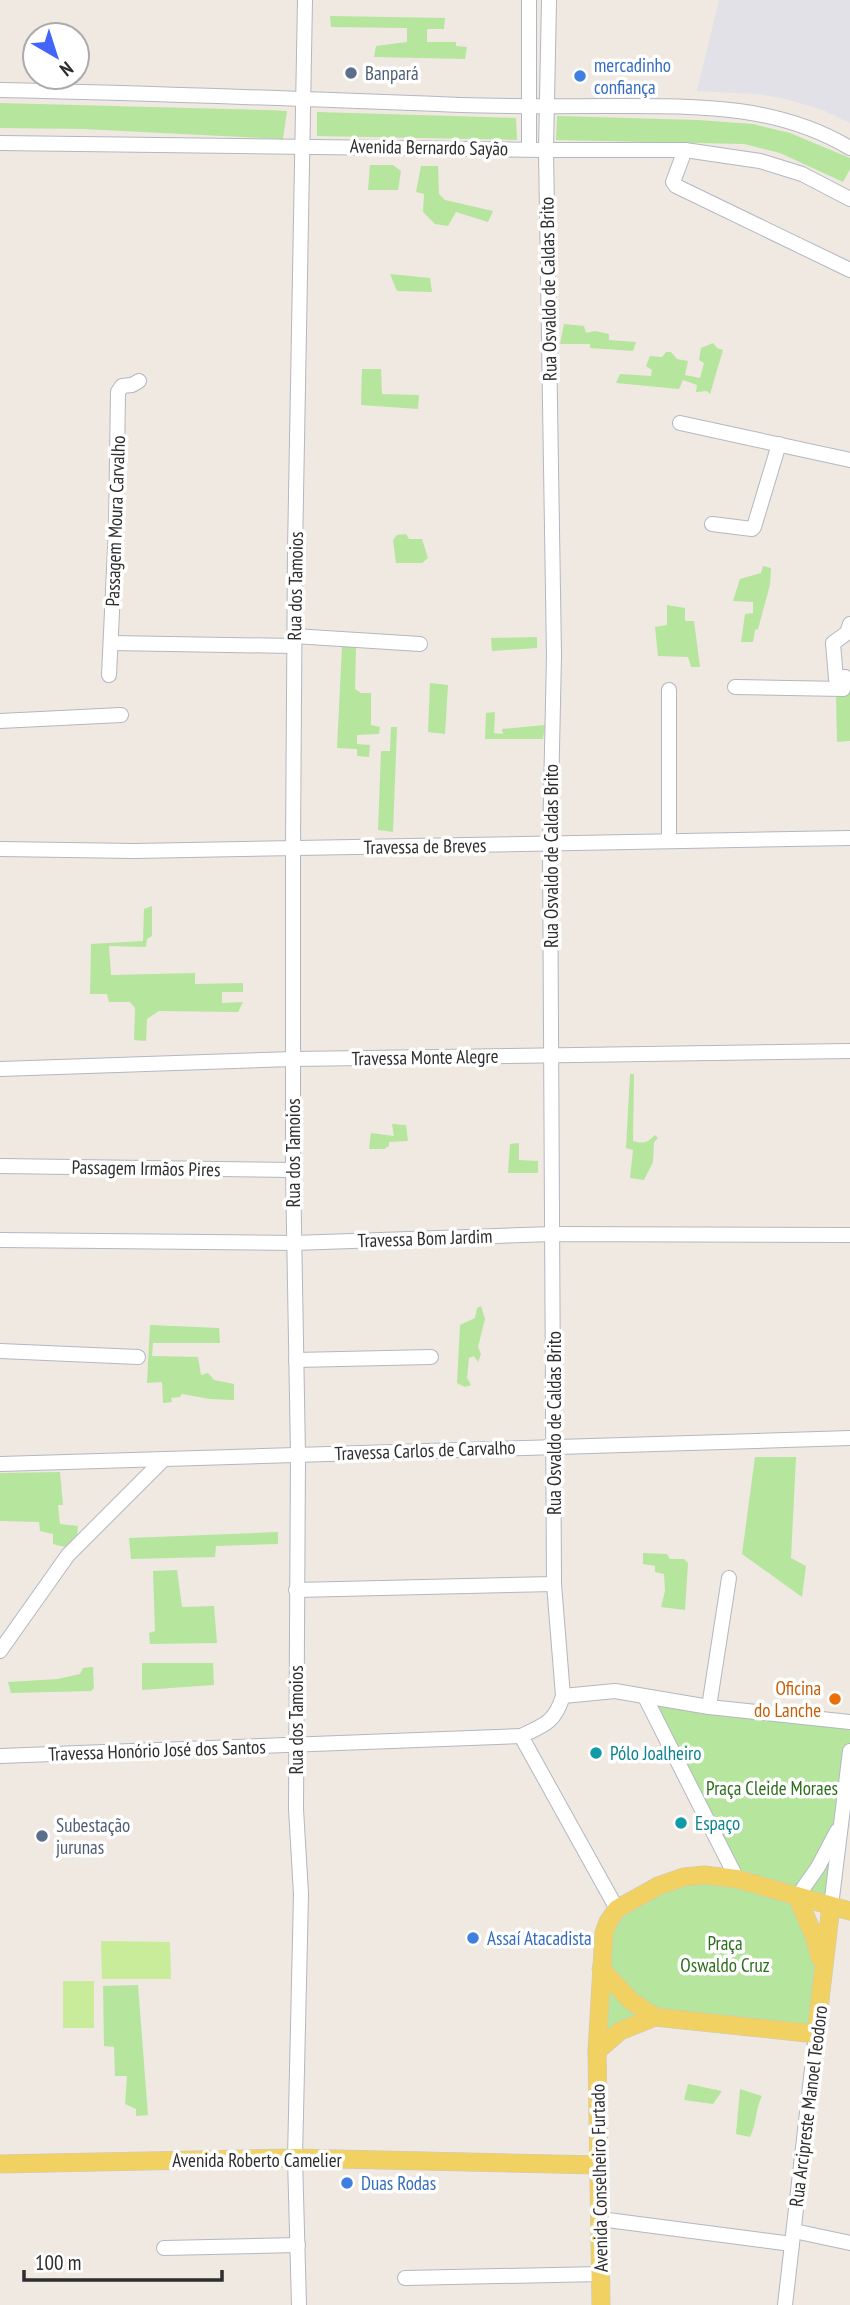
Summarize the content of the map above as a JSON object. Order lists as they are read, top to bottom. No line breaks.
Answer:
{"streets":{"main road":["Rua Arcipreste Manoel Teodoro","Avenida Roberto Camelier","Avenida Conselheiro Furtado"],"street":["Avenida Bernardo Sayão","Rua Osvaldo de Caldas Brito","Passagem Moura Carvalho","Rua dos Tamoios","Travessa de Breves","Travessa Monte Alegre","Passagem Irmãos Pires","Travessa Bom Jardim","Travessa Carlos de Carvalho","Travessa Honório José dos Santos"]},"crossings":[["Avenida Bernardo Sayão","Rua Osvaldo de Caldas Brito"],["Avenida Bernardo Sayão","Rua dos Tamoios"],["Rua Osvaldo de Caldas Brito","Travessa de Breves"],["Rua Osvaldo de Caldas Brito","Travessa Monte Alegre"],["Rua Osvaldo de Caldas Brito","Travessa Bom Jardim"],["Rua Osvaldo de Caldas Brito","Travessa Carlos de Carvalho"],["Rua Osvaldo de Caldas Brito","Travessa Honório José dos Santos"],["Rua dos Tamoios","Travessa de Breves"],["Rua dos Tamoios","Travessa Monte Alegre"],["Rua dos Tamoios","Passagem Irmãos Pires"],["Rua dos Tamoios","Travessa Bom Jardim"],["Rua dos Tamoios","Travessa Carlos de Carvalho"],["Rua dos Tamoios","Travessa Honório José dos Santos"],["Rua dos Tamoios","Avenida Roberto Camelier"],["Rua Arcipreste Manoel Teodoro","Avenida Conselheiro Furtado"],["Avenida Roberto Camelier","Avenida Conselheiro Furtado"]],"parks":["Praça Cleide Moraes","Praça Oswaldo Cruz"],"places":["Banpará","mercadinho confiança","Oficina do Lanche","Pólo Joalheiro","Espaço","Subestação jurunas","Assaí Atacadista","Duas Rodas"],"scale_bar":"100 m","north":"bottom right"}
